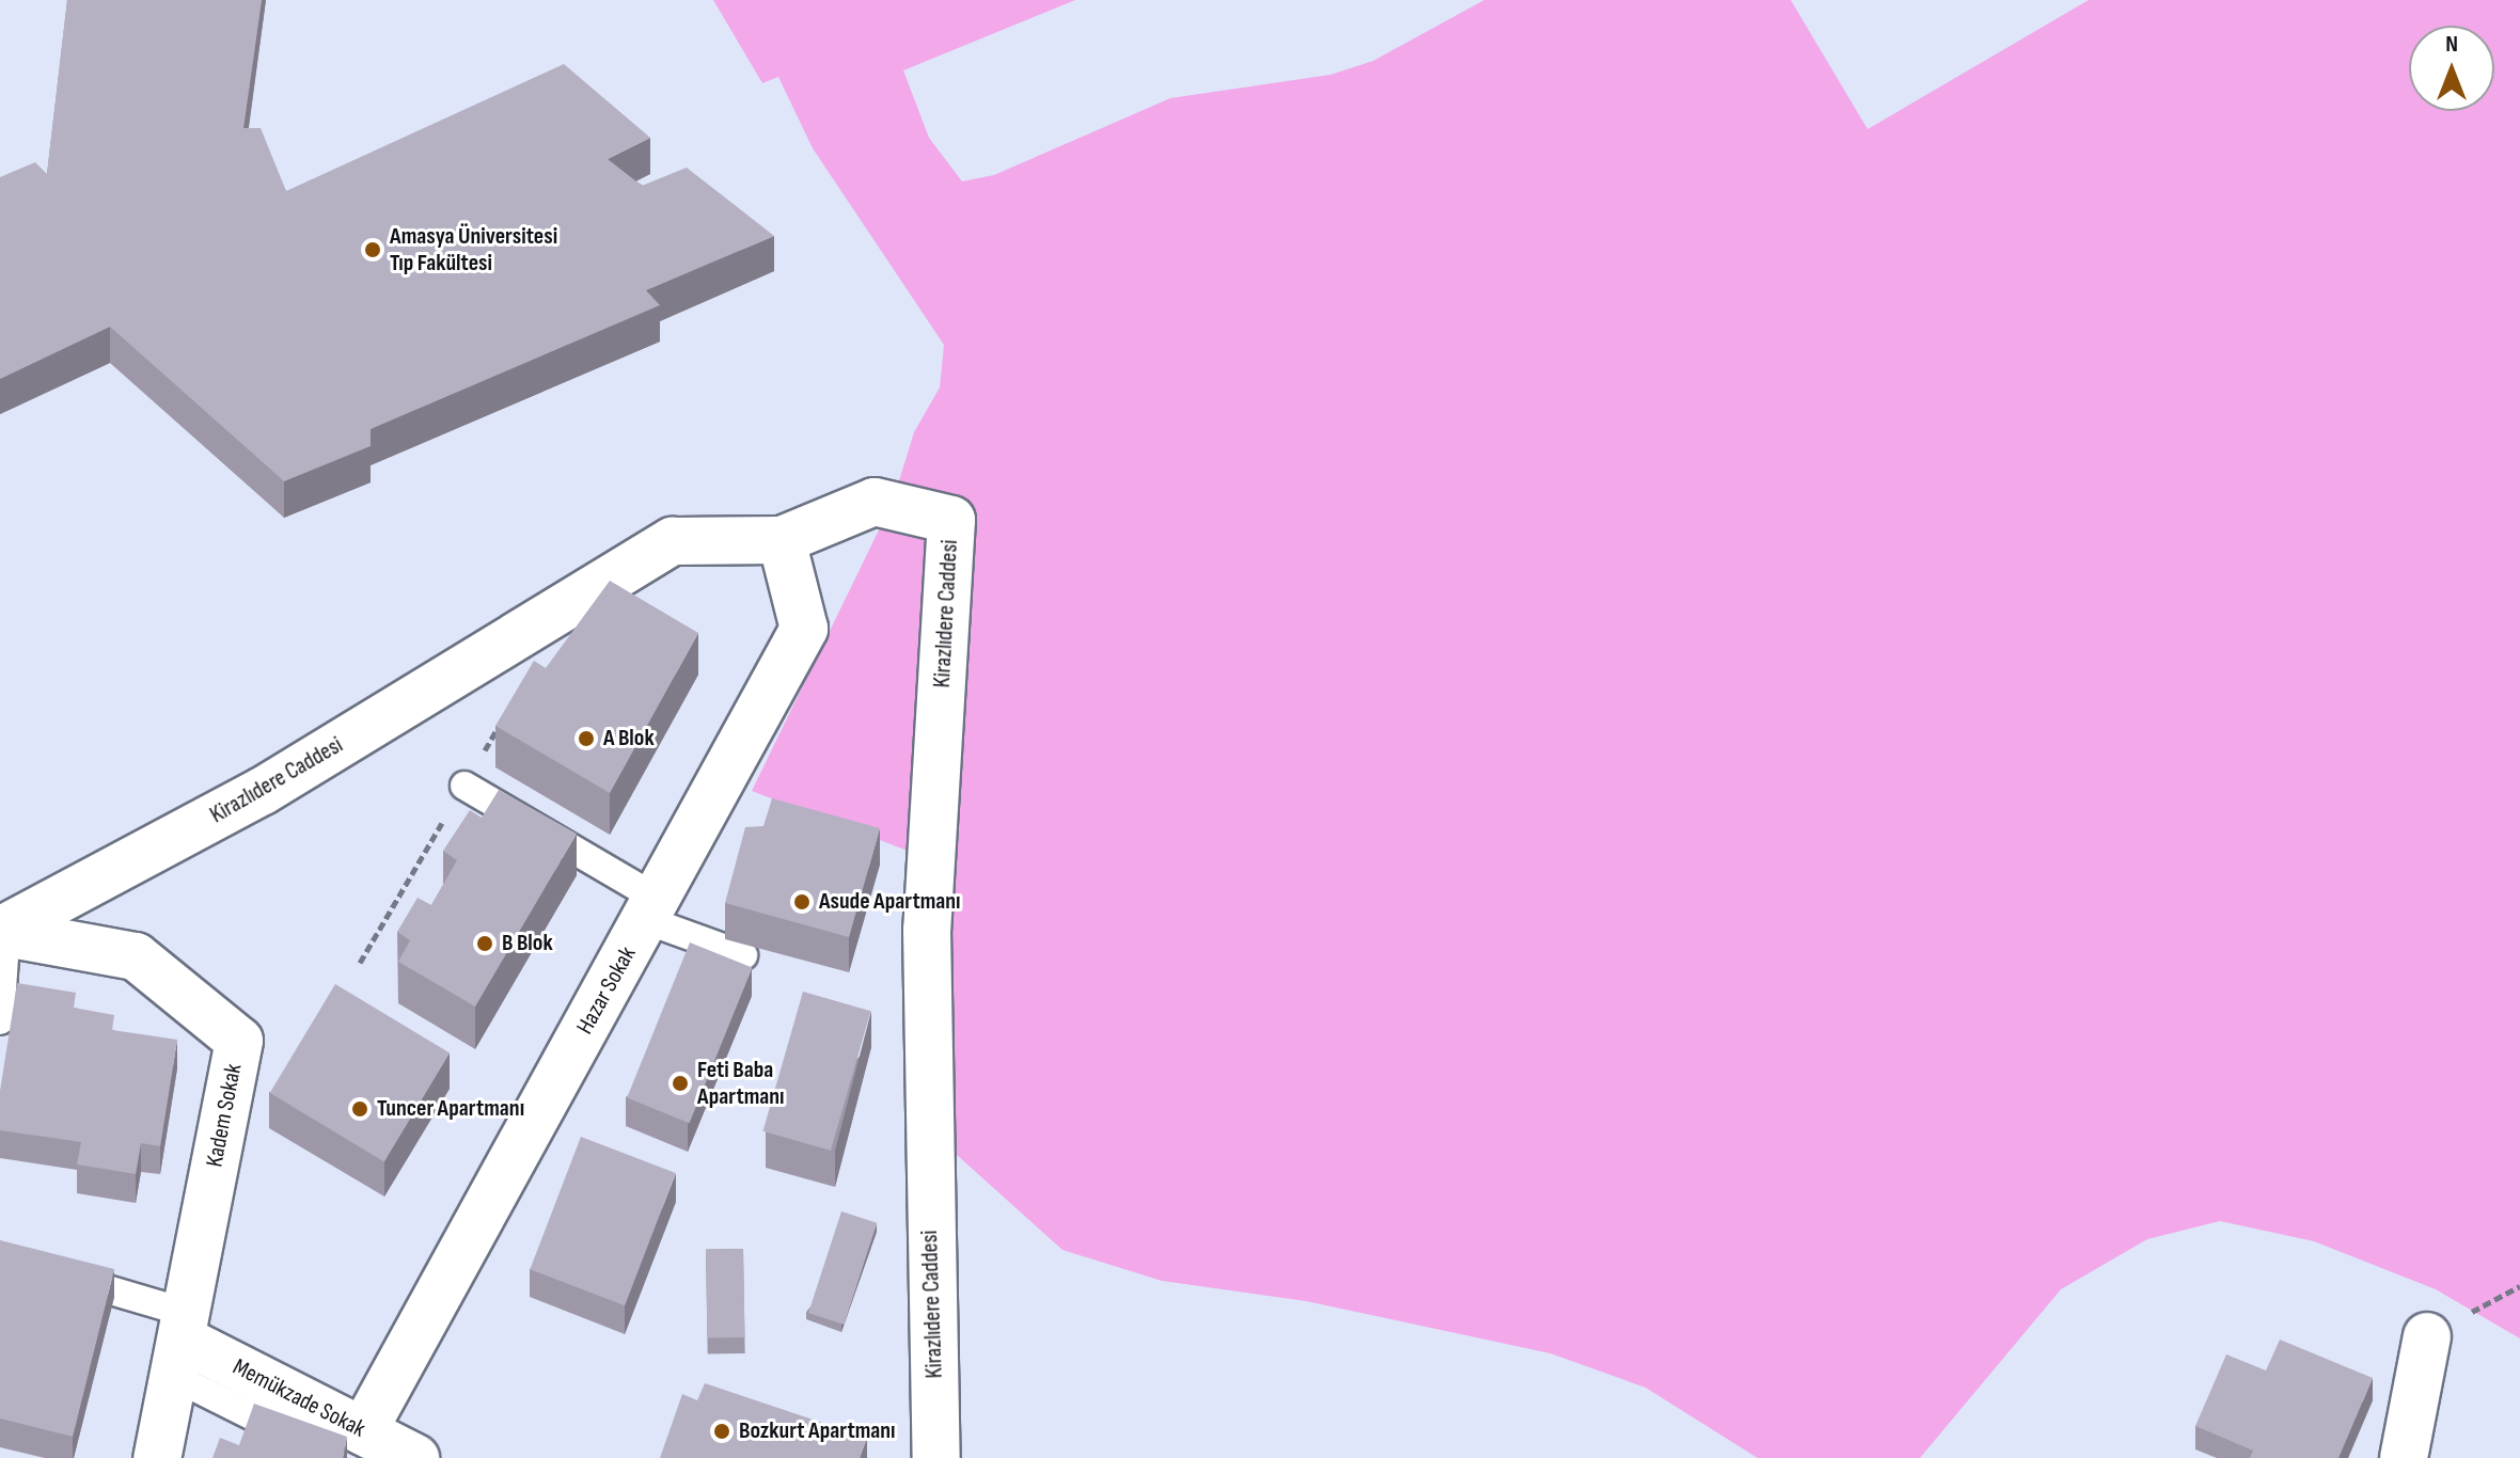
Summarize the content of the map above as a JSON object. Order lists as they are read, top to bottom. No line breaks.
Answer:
{"streets":{"street":["Kirazlıdere Caddesi","Hazar Sokak","Kadem Sokak","Memükzade Sokak"]},"crossings":[["Kirazlıdere Caddesi","Hazar Sokak"],["Kirazlıdere Caddesi","Kadem Sokak"],["Hazar Sokak","Memükzade Sokak"],["Kadem Sokak","Memükzade Sokak"]],"places":["Amasya Üniversitesi Tıp Fakültesi","A Blok","Asude Apartmanı","B Blok","Feti Baba Apartmanı","Tuncer Apartmanı","Bozkurt Apartmanı"],"north":"top"}
